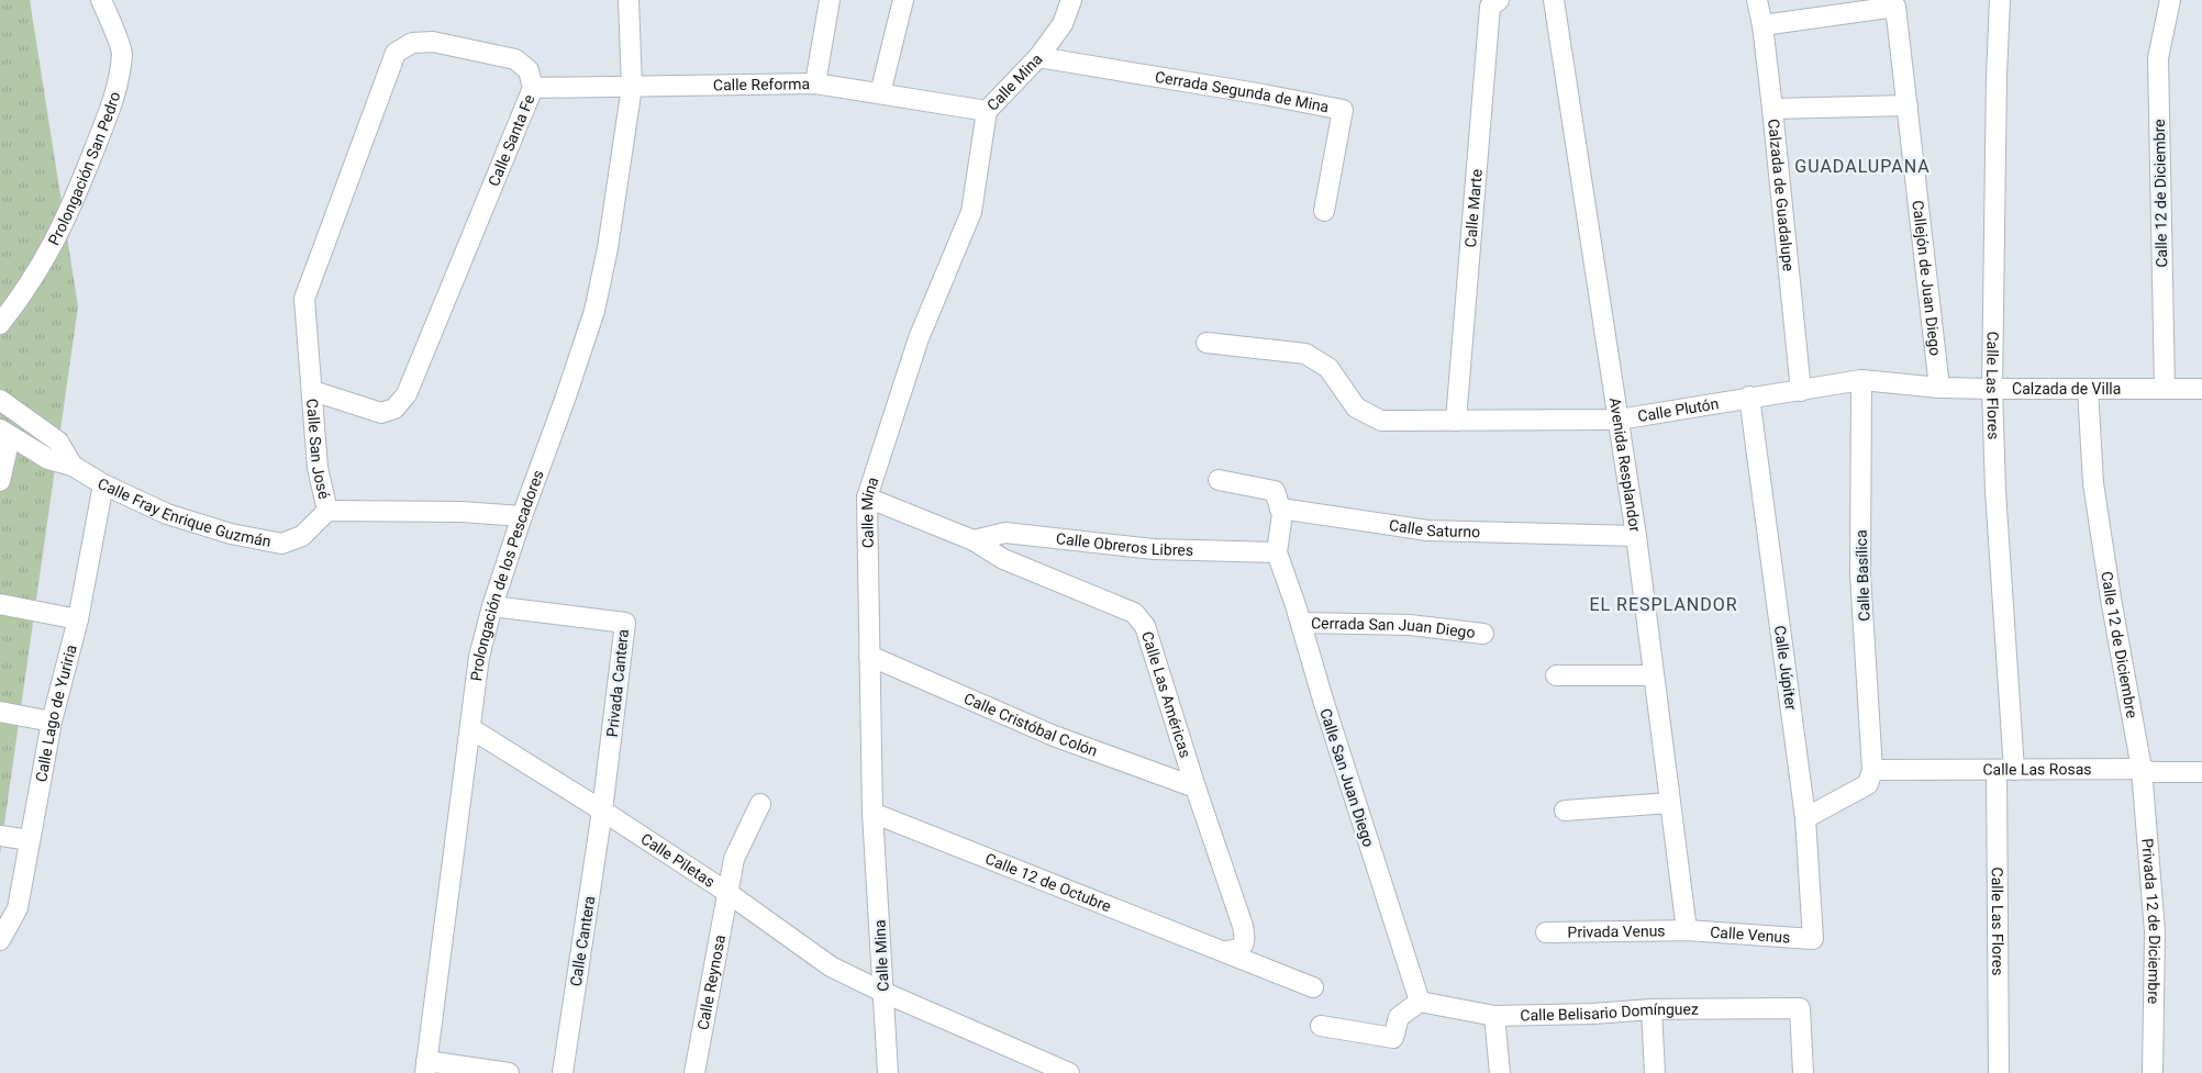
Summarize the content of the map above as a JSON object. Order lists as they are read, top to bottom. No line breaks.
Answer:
{"streets":{"street":["Calle Mina","Calle Reforma","Cerrada Segunda de Mina","Calle Santa Fe","Prolongación San Pedro","Calle 12 de Diciembre","Calzada de Guadalupe","Calle Marte","Callejón de Juan Diego","Calle Las Flores","Calzada de Villa","Calle Plutón","Calle San José","Avenida Resplandor","Calle Fray Enrique Guzmán","Calle Saturno","Calle Obreros Libres","Prolongación de los Pescadores","Calle Basílica","Cerrada San Juan Diego","Calle Júpiter","Privada Cantera","Calle Las Américas","Calle Lago de Yuriria","Calle Cristóbal Colón","Calle Las Rosas","Calle San Juan Diego","Calle Piletas","Calle 12 de Octubre","Privada 12 de Diciembre","Privada Venus","Calle Venus","Calle Cantera","Calle Reynosa","Calle Belisario Domínguez"]},"crossings":[["Calle Mina","Calle Reforma"],["Calle Mina","Cerrada Segunda de Mina"],["Calle Mina","Calle Las Américas"],["Calle Mina","Calle Cristóbal Colón"],["Calle Mina","Calle Piletas"],["Calle Mina","Calle 12 de Octubre"],["Calle Reforma","Calle Santa Fe"],["Calle Reforma","Prolongación de los Pescadores"],["Calle Santa Fe","Calle San José"],["Calle 12 de Diciembre","Calzada de Villa"],["Calle 12 de Diciembre","Calle Las Rosas"],["Calle 12 de Diciembre","Privada 12 de Diciembre"],["Calzada de Guadalupe","Callejón de Juan Diego"],["Calzada de Guadalupe","Calzada de Villa"],["Calzada de Guadalupe","Calle Plutón"],["Calle Marte","Calle Plutón"],["Callejón de Juan Diego","Calzada de Villa"],["Calle Las Flores","Calzada de Villa"],["Calle Las Flores","Calle Las Rosas"],["Calzada de Villa","Calle Plutón"],["Calzada de Villa","Calle Basílica"],["Calle Plutón","Avenida Resplandor"],["Calle Plutón","Calle Júpiter"],["Calle San José","Calle Fray Enrique Guzmán"],["Avenida Resplandor","Calle Saturno"],["Avenida Resplandor","Privada Venus"],["Avenida Resplandor","Calle Venus"],["Calle Fray Enrique Guzmán","Calle Lago de Yuriria"],["Calle Obreros Libres","Calle Las Américas"],["Calle Obreros Libres","Calle San Juan Diego"],["Prolongación de los Pescadores","Privada Cantera"],["Prolongación de los Pescadores","Calle Piletas"],["Calle Basílica","Calle Las Rosas"],["Cerrada San Juan Diego","Calle San Juan Diego"],["Calle Júpiter","Calle Venus"],["Privada Cantera","Calle Piletas"],["Privada Cantera","Calle Cantera"],["Calle Las Américas","Calle Cristóbal Colón"],["Calle Las Américas","Calle 12 de Octubre"],["Calle Las Rosas","Privada 12 de Diciembre"],["Calle San Juan Diego","Calle Belisario Domínguez"],["Calle Piletas","Calle Cantera"],["Calle Piletas","Calle Reynosa"],["Privada Venus","Calle Venus"]],"districts":["GUADALUPANA","EL RESPLANDOR"]}
